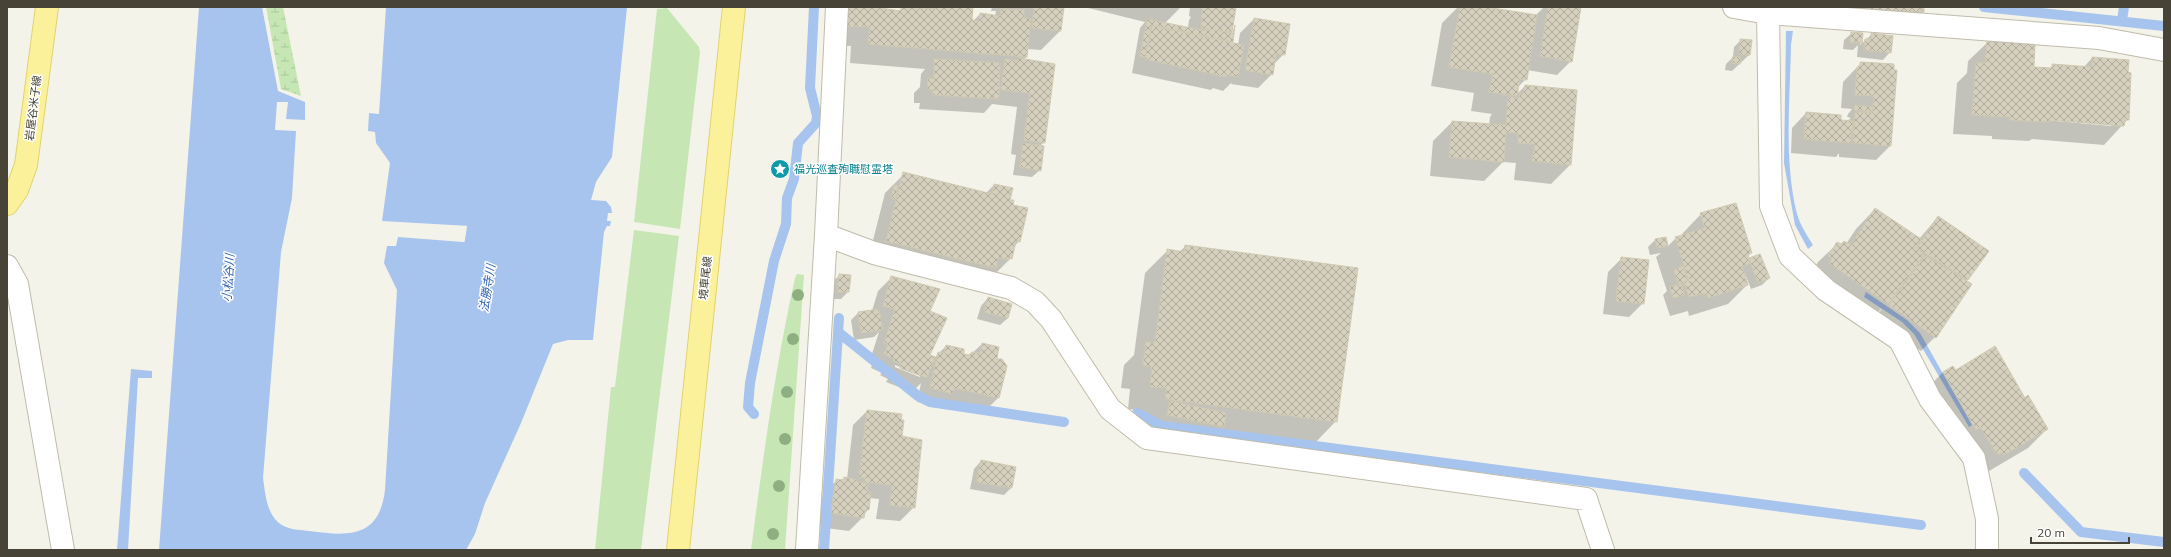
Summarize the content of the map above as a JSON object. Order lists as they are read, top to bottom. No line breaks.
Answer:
{"streets":{"main road":["岩屋谷米子線","境車尾線"]},"water":["小松谷川","法勝寺川"],"places":{"place":["福光巡査殉職慰霊塔"]},"scale_bar":"20 m"}
